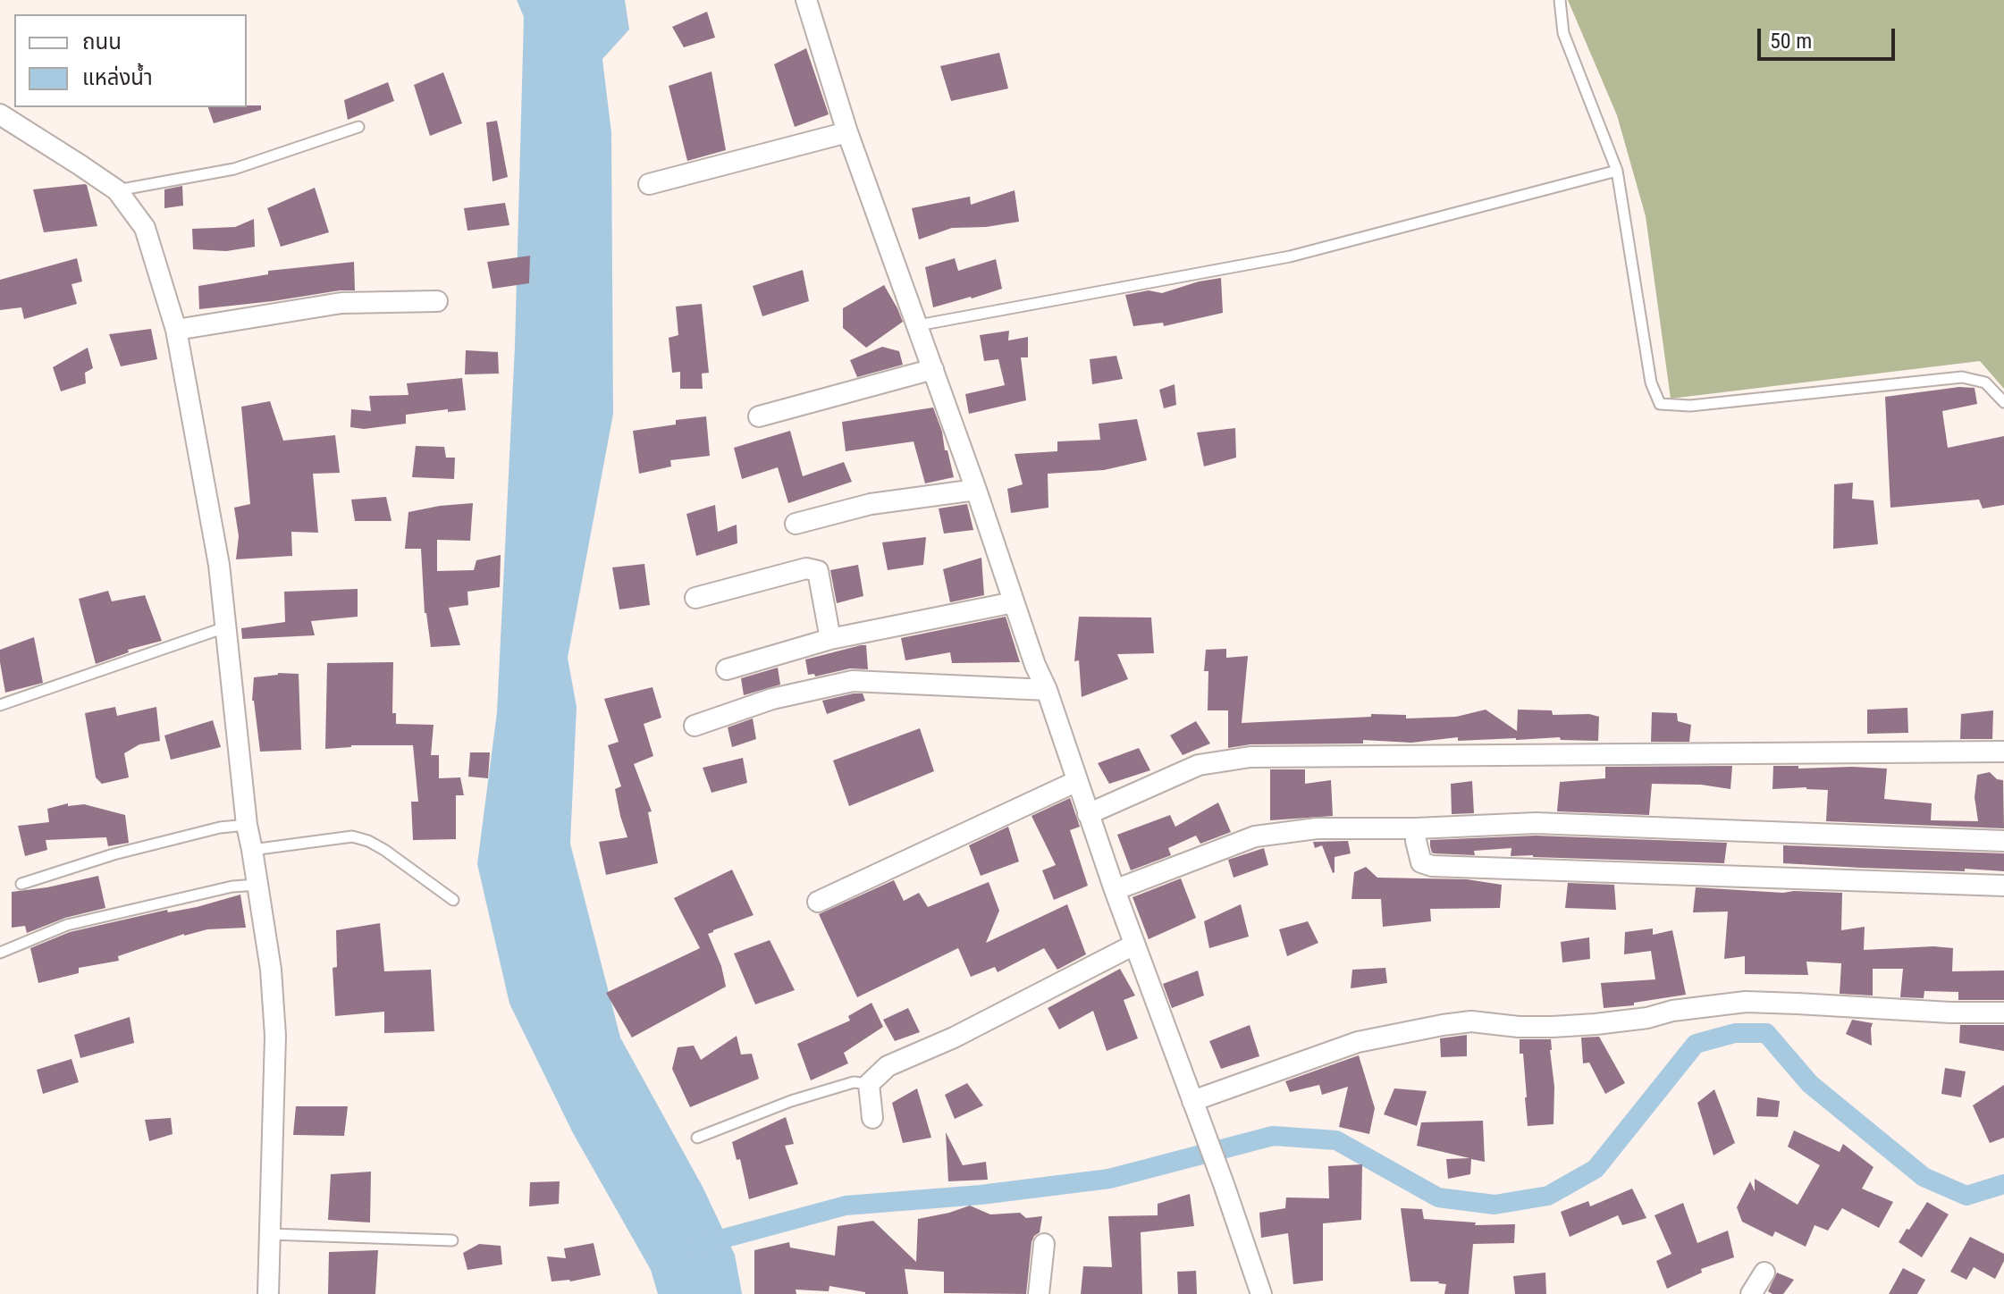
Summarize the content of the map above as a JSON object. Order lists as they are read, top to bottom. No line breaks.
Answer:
{"legend":["ถนน","แหล่งน้ำ"],"scale_bar":"50 m"}
